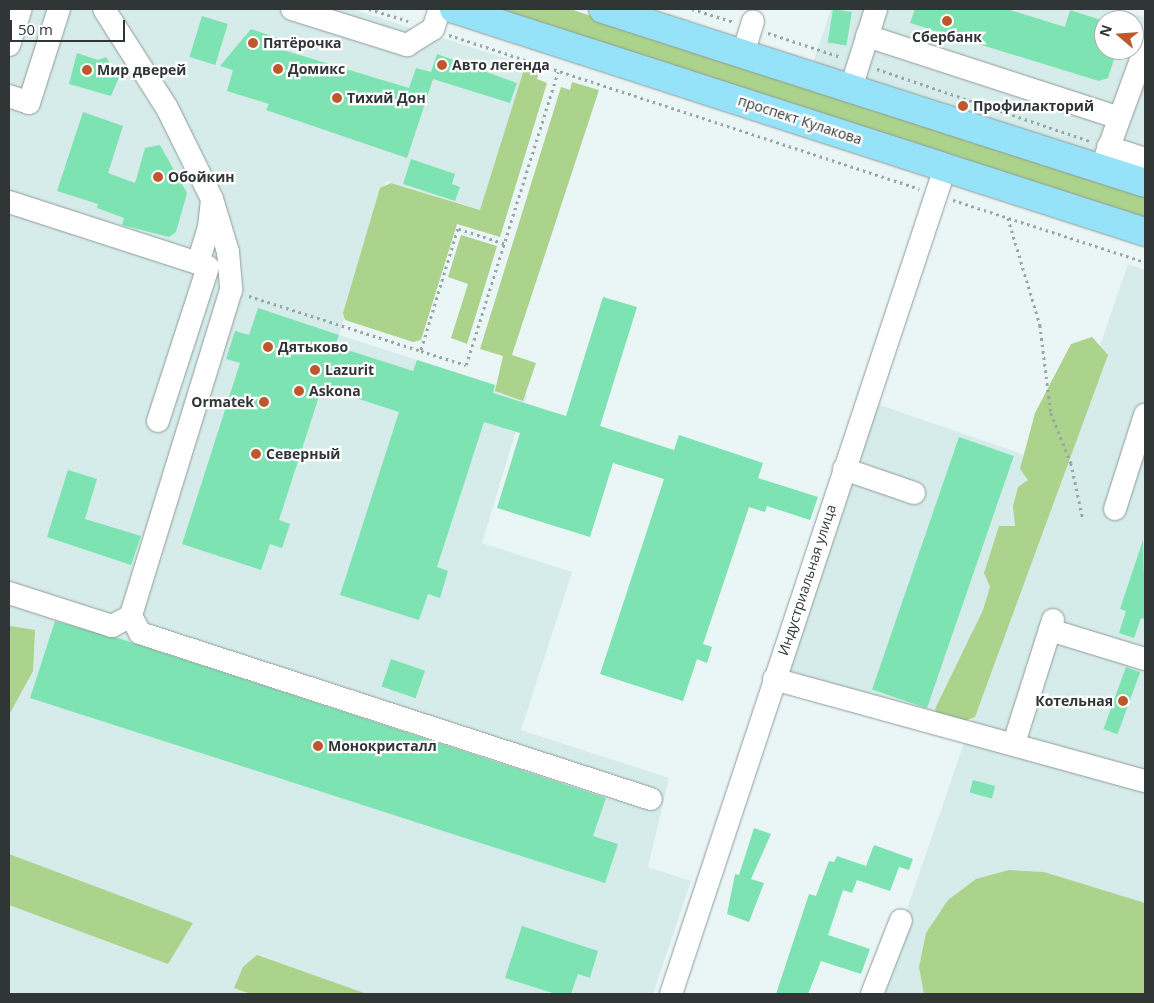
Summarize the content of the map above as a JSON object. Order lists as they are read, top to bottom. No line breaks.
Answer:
{"streets":{"main road":["проспект Кулакова"],"street":["Индустриальная улица"]},"crossings":[["проспект Кулакова","Индустриальная улица"]],"places":["Сбербанк","Пятёрочка","Авто легенда","Домикс","Мир дверей","Тихий Дон","Профилакторий","Обойкин","Дятьково","Lazurit","Askona","Ormatek","Северный","Котельная","Монокристалл"],"scale_bar":"50 m","north":"left"}
